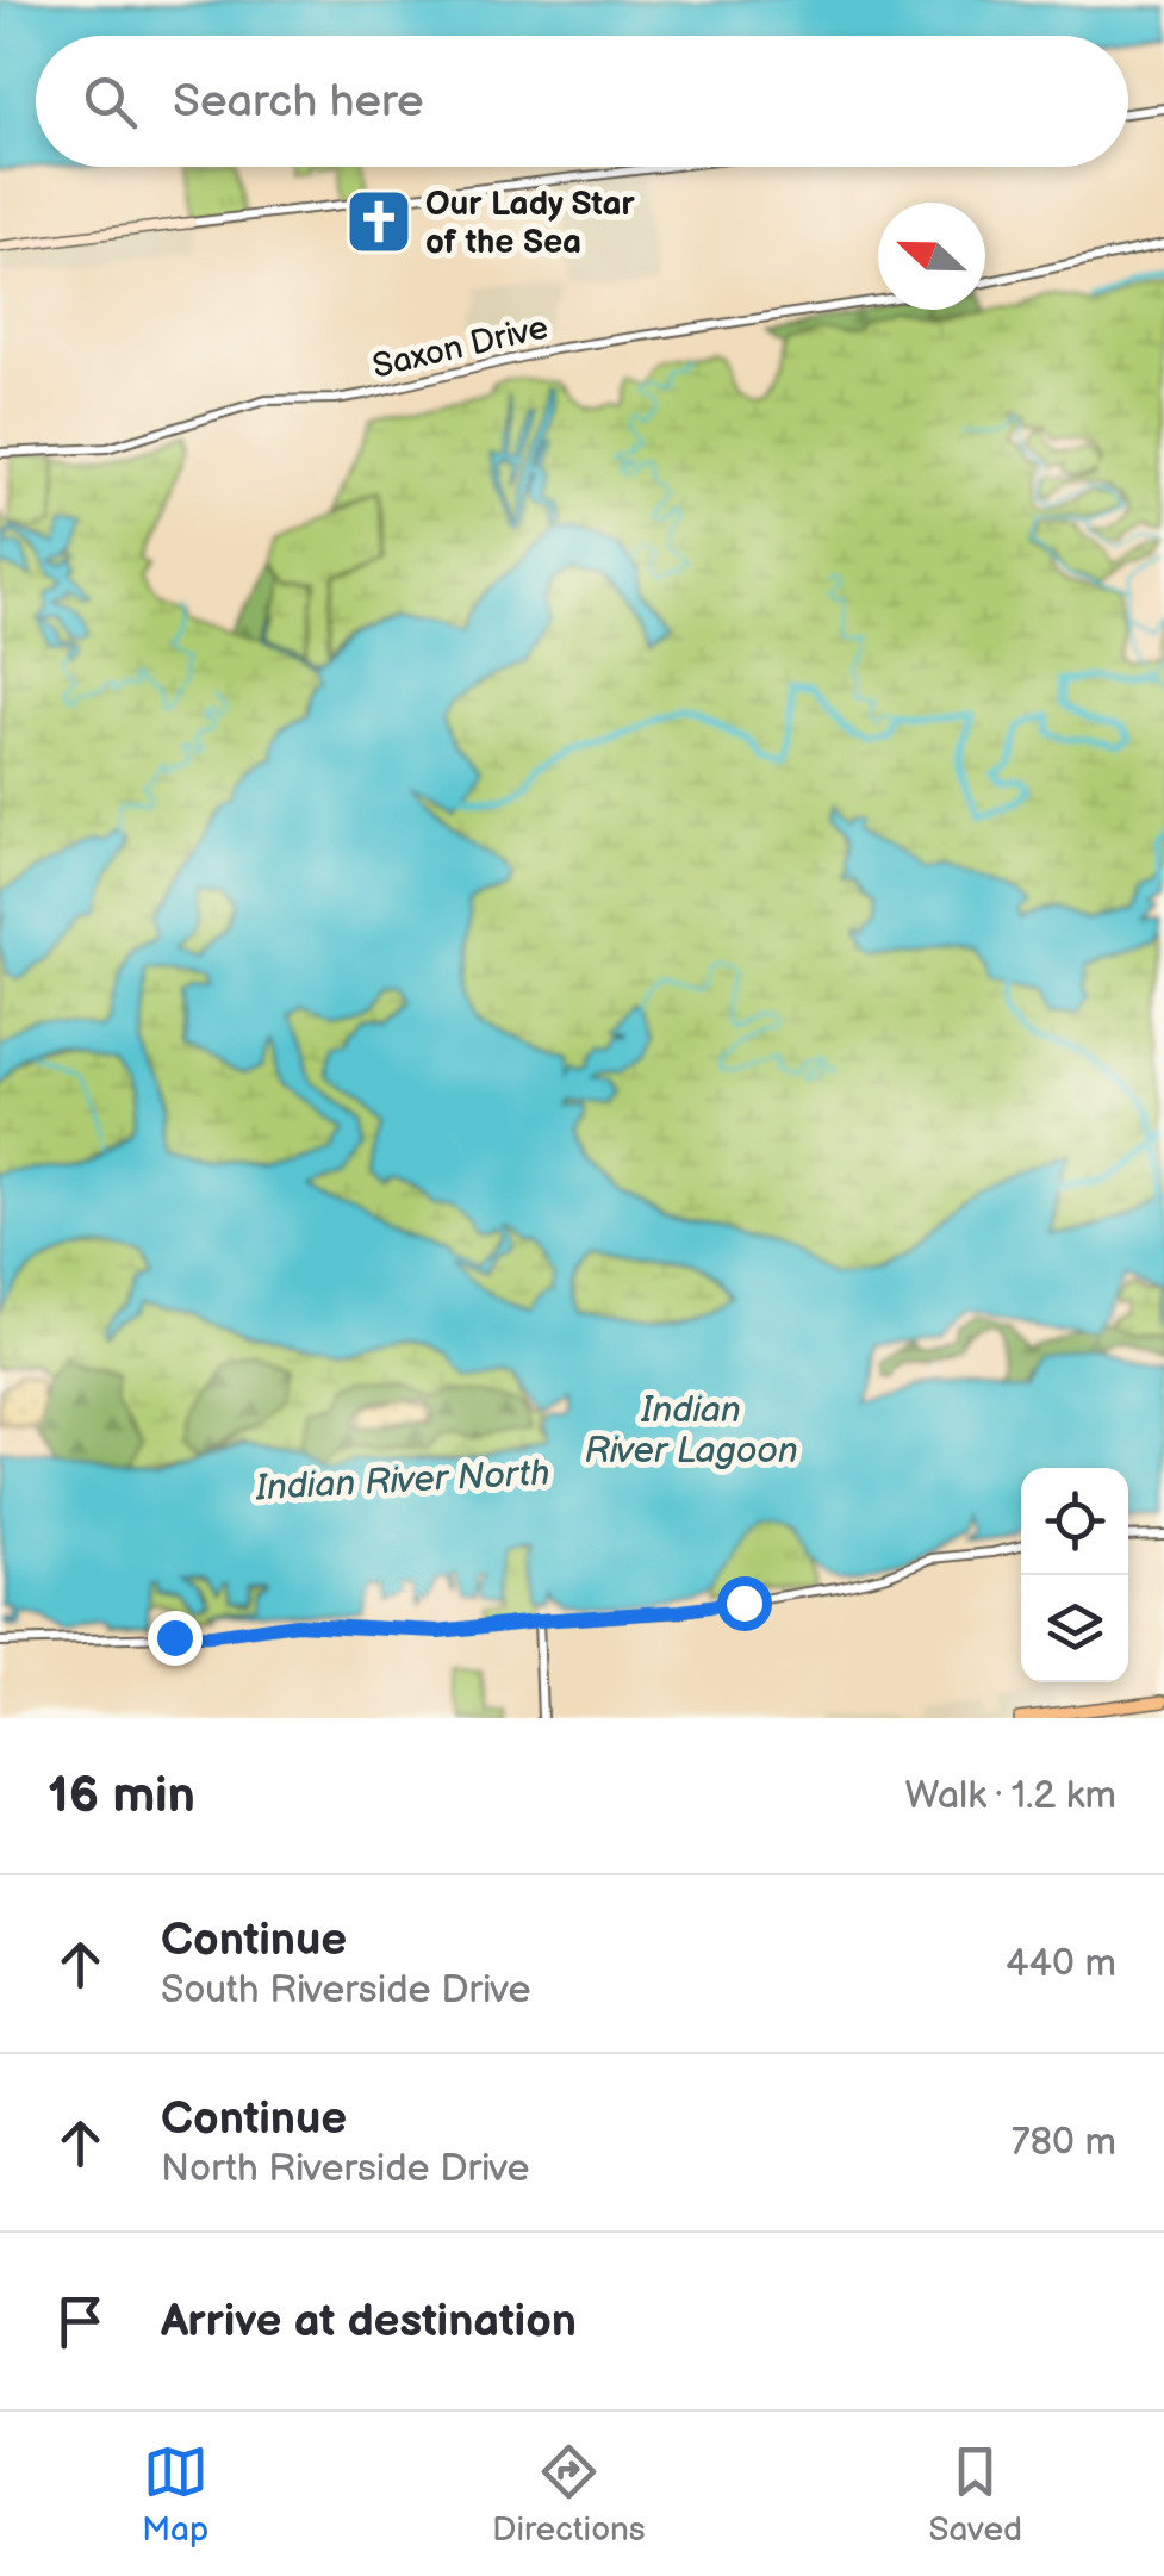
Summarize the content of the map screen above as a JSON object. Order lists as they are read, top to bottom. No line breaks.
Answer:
{"streets":{"street":["Saxon Drive"]},"water":["Indian River Lagoon","Indian River North"],"places":{"church":["Our Lady Star of the Sea"]},"north":"left","page":{"search":"Search here","heading":["16 min","Walk · 1.2 km"],"list":[["Continue","South Riverside Drive","440 m"],["Continue","North Riverside Drive","780 m"],"Arrive at destination"],"nav":["Map","Directions","Saved"]}}
